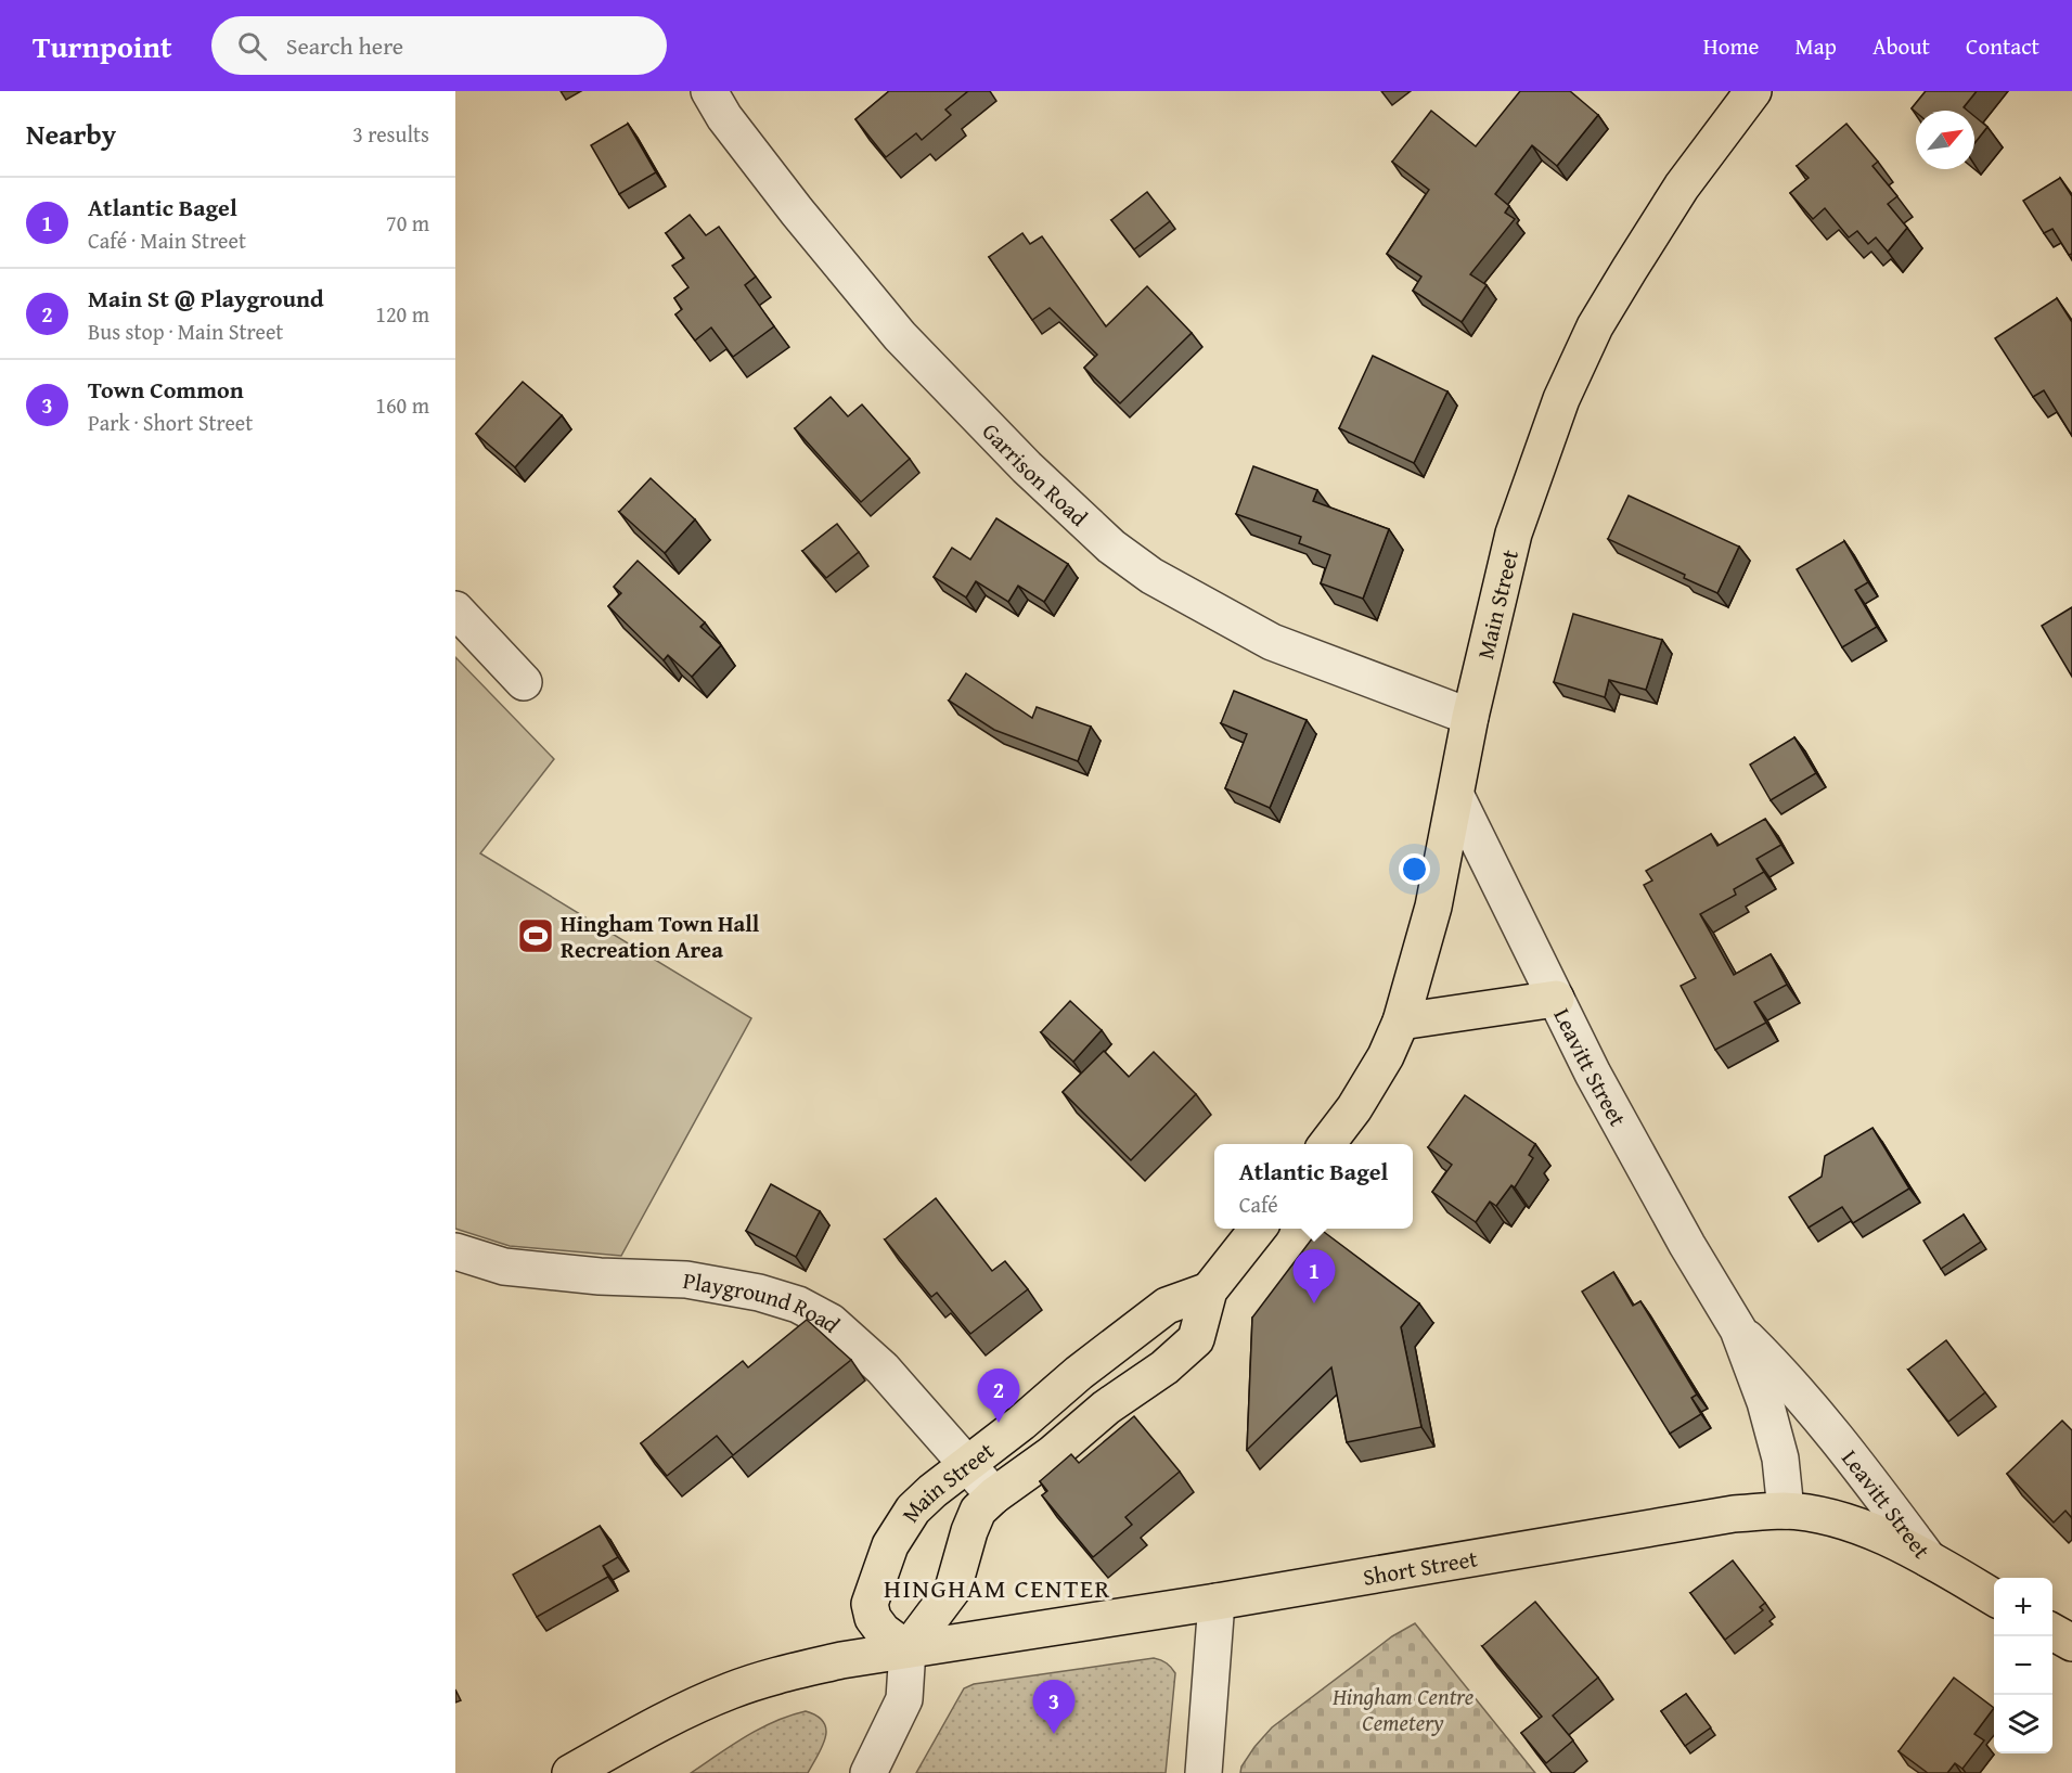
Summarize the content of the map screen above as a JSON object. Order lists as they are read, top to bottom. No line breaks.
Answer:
{"streets":{"main road":["Main Street","Leavitt Street","Short Street"],"street":["Garrison Road","Playground Road"]},"crossings":[["Garrison Road","Main Street"],["Main Street","Leavitt Street"],["Main Street","Playground Road"],["Main Street","Short Street"],["Leavitt Street","Short Street"]],"districts":["HINGHAM CENTER"],"parks":["Hingham Centre Cemetery"],"places":{"sports":["Hingham Town Hall Recreation Area"]},"north":"top right","page":{"header":"Turnpoint","search":"Search here","nav":["Home","Map","About","Contact"],"heading":["Nearby","3 results"],"list":[{"mark":"1","name":"Atlantic Bagel","note":"Café · Main Street","value":"70 m"},{"mark":"2","name":"Main St @ Playground","note":"Bus stop · Main Street","value":"120 m"},{"mark":"3","name":"Town Common","note":"Park · Short Street","value":"160 m"}],"popup":["Atlantic Bagel","Café"],"pins":["1","2","3"],"map_buttons":["+","−"]}}
